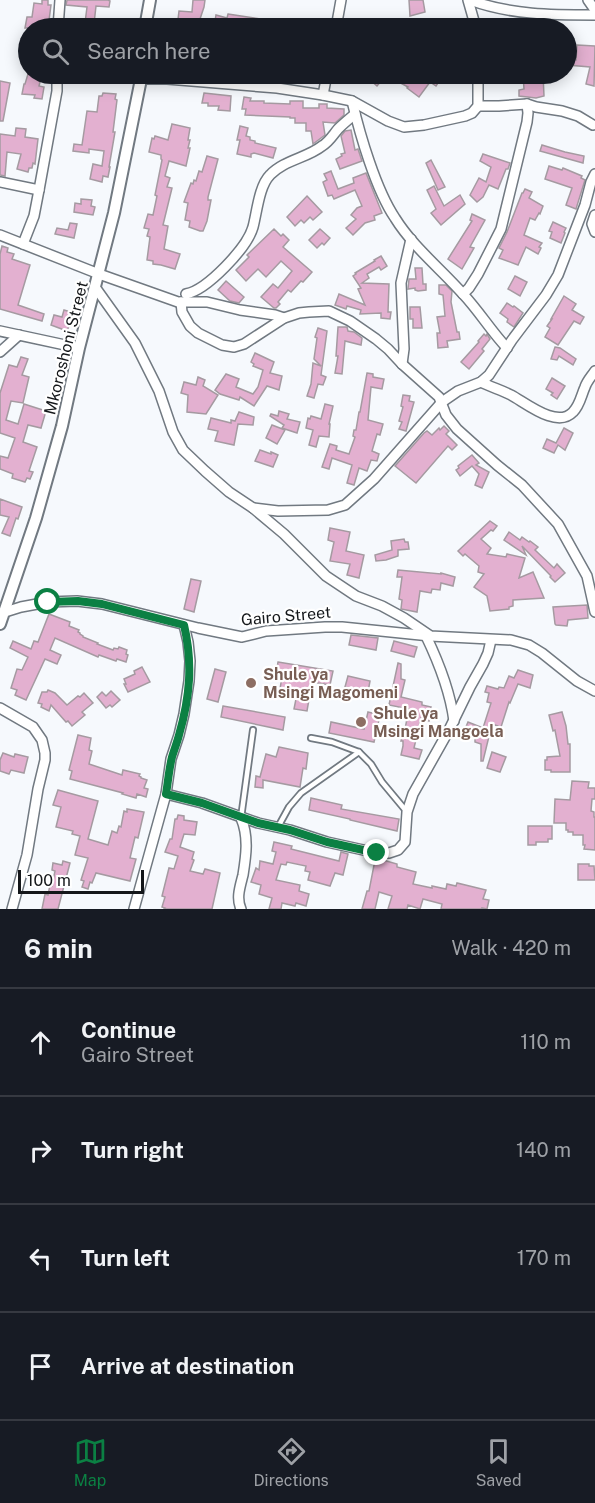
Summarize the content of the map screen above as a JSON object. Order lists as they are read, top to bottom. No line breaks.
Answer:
{"streets":{"street":["Mkoroshoni Street","Gairo Street"]},"crossings":[["Mkoroshoni Street","Gairo Street"]],"places":["Shule ya Msingi Magomeni","Shule ya Msingi Mangoela"],"scale_bar":"100 m","page":{"search":"Search here","scale":"100 m","heading":["6 min","Walk · 420 m"],"list":[["Continue","Gairo Street","110 m"],["Turn right","140 m"],["Turn left","170 m"],"Arrive at destination"],"nav":["Map","Directions","Saved"]}}
